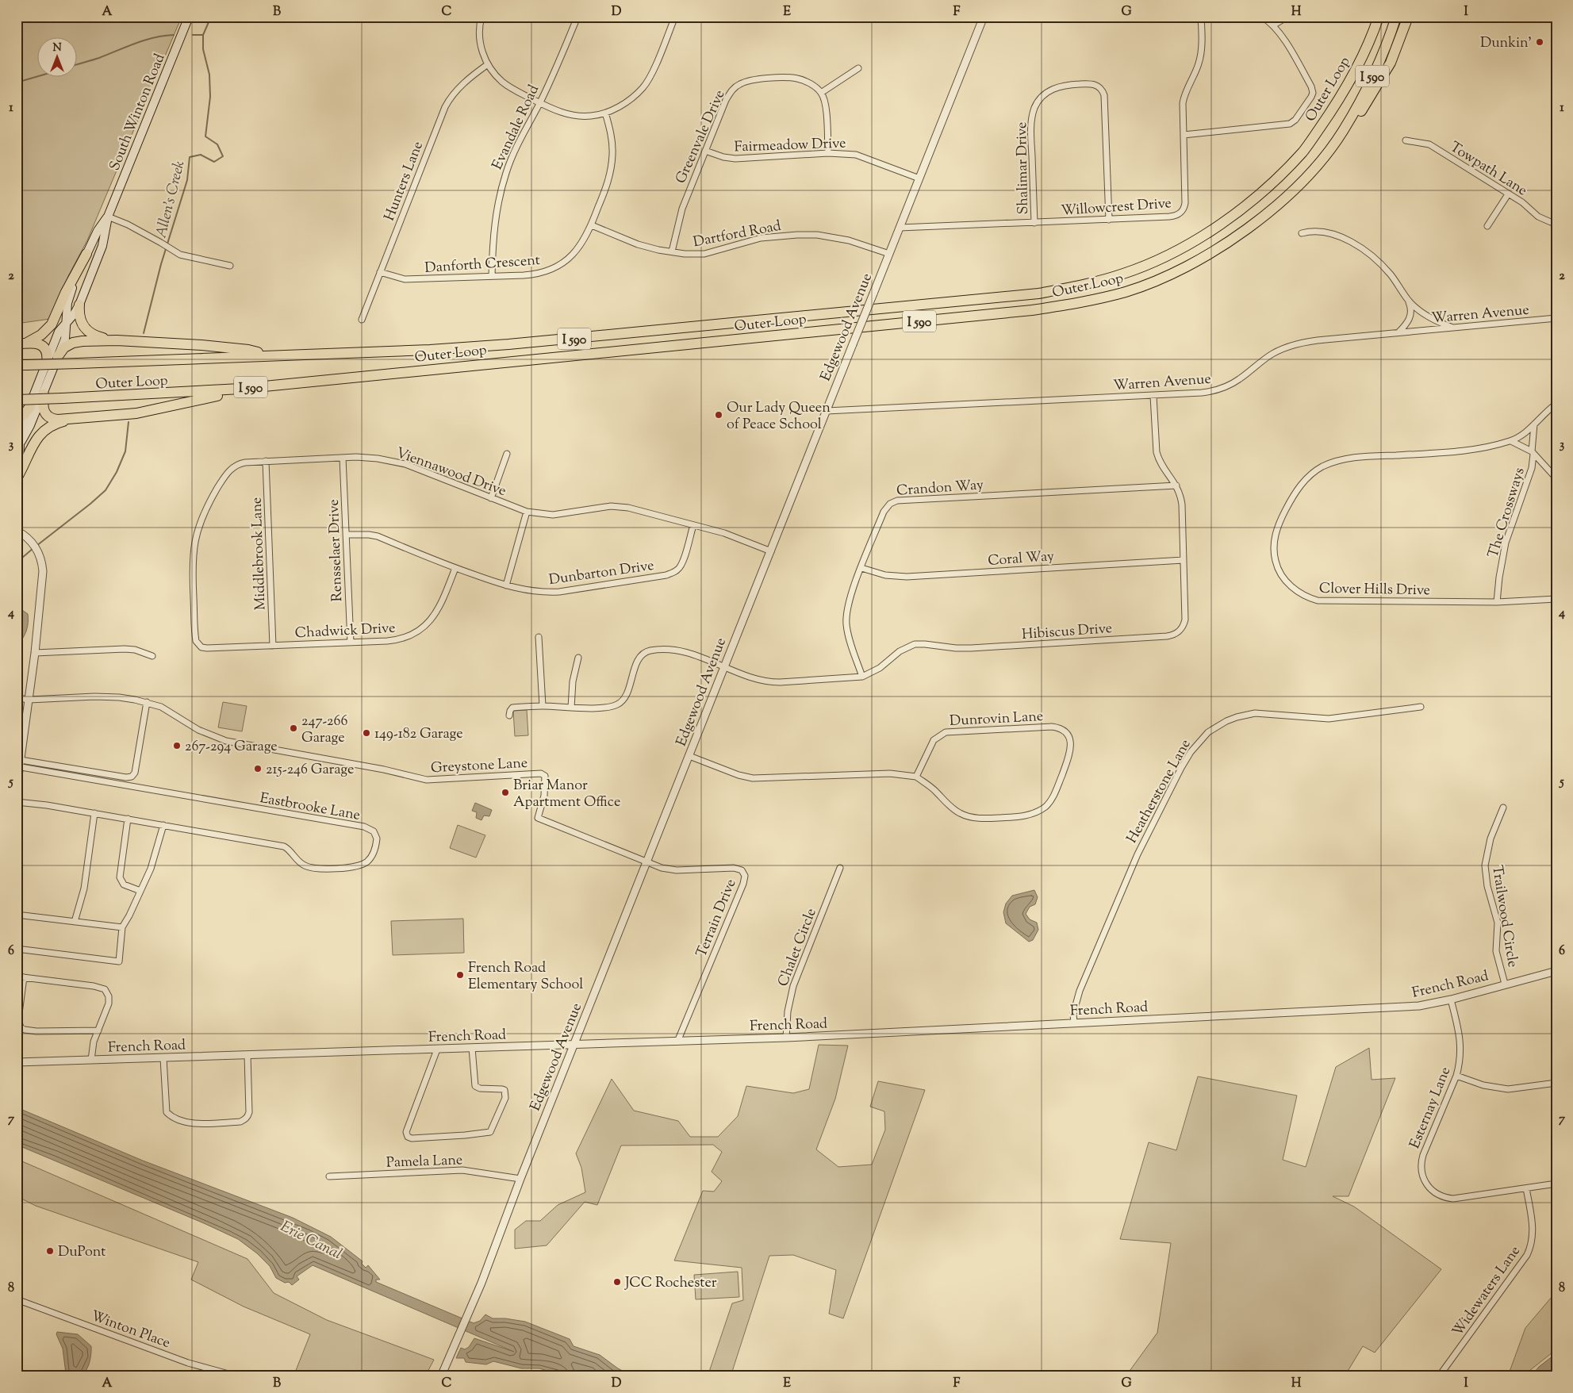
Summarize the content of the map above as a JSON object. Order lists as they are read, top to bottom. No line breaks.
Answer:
{"streets":{"highway":["I 590","Outer Loop"],"main road":["South Winton Road"],"street":["Evandale Road","Greenvale Drive","Fairmeadow Drive","Shalimar Drive","Towpath Lane","Hunters Lane","Willowcrest Drive","Dartford Road","Danforth Crescent","Warren Avenue","Edgewood Avenue","Viennawood Drive","Crandon Way","The Crossways","Rensselaer Drive","Middlebrook Lane","Coral Way","Dunbarton Drive","Clover Hills Drive","Chadwick Drive","Hibiscus Drive","Dunrovin Lane","Greystone Lane","Heatherstone Lane","Eastbrooke Lane","Trailwood Circle","Terrain Drive","Chalet Circle","French Road","Esternay Lane","Pamela Lane","Widewaters Lane","Winton Place"]},"crossings":[["Evandale Road","Danforth Crescent"],["Greenvale Drive","Fairmeadow Drive"],["Greenvale Drive","Dartford Road"],["Fairmeadow Drive","Edgewood Avenue"],["Shalimar Drive","Willowcrest Drive"],["Hunters Lane","Danforth Crescent"],["Willowcrest Drive","Edgewood Avenue"],["Dartford Road","Danforth Crescent"],["Dartford Road","Edgewood Avenue"],["Warren Avenue","Edgewood Avenue"],["Warren Avenue","Hibiscus Drive"],["Edgewood Avenue","Viennawood Drive"],["Edgewood Avenue","Hibiscus Drive"],["Edgewood Avenue","Dunrovin Lane"],["Edgewood Avenue","Greystone Lane"],["Edgewood Avenue","Terrain Drive"],["Edgewood Avenue","French Road"],["Edgewood Avenue","Pamela Lane"],["Viennawood Drive","Rensselaer Drive"],["Viennawood Drive","Middlebrook Lane"],["Viennawood Drive","Dunbarton Drive"],["Viennawood Drive","Chadwick Drive"],["Crandon Way","Coral Way"],["Crandon Way","Hibiscus Drive"],["The Crossways","Clover Hills Drive"],["Rensselaer Drive","Dunbarton Drive"],["Rensselaer Drive","Chadwick Drive"],["Middlebrook Lane","Chadwick Drive"],["Coral Way","Hibiscus Drive"],["Dunbarton Drive","Chadwick Drive"],["Greystone Lane","Terrain Drive"],["Heatherstone Lane","French Road"],["Trailwood Circle","French Road"],["Terrain Drive","French Road"],["Chalet Circle","French Road"],["French Road","Esternay Lane"],["Esternay Lane","Widewaters Lane"]],"water":["Allen's Creek","Erie Canal"],"places":["Dunkin'","Our Lady Queen of Peace School","247-266 Garage","149-182 Garage","267-294 Garage","215-246 Garage","Briar Manor Apartment Office","French Road Elementary School","DuPont","JCC Rochester"],"north":"top","grid":{"columns":["A","B","C","D","E","F","G","H","I"],"rows":["1","2","3","4","5","6","7","8"]}}
